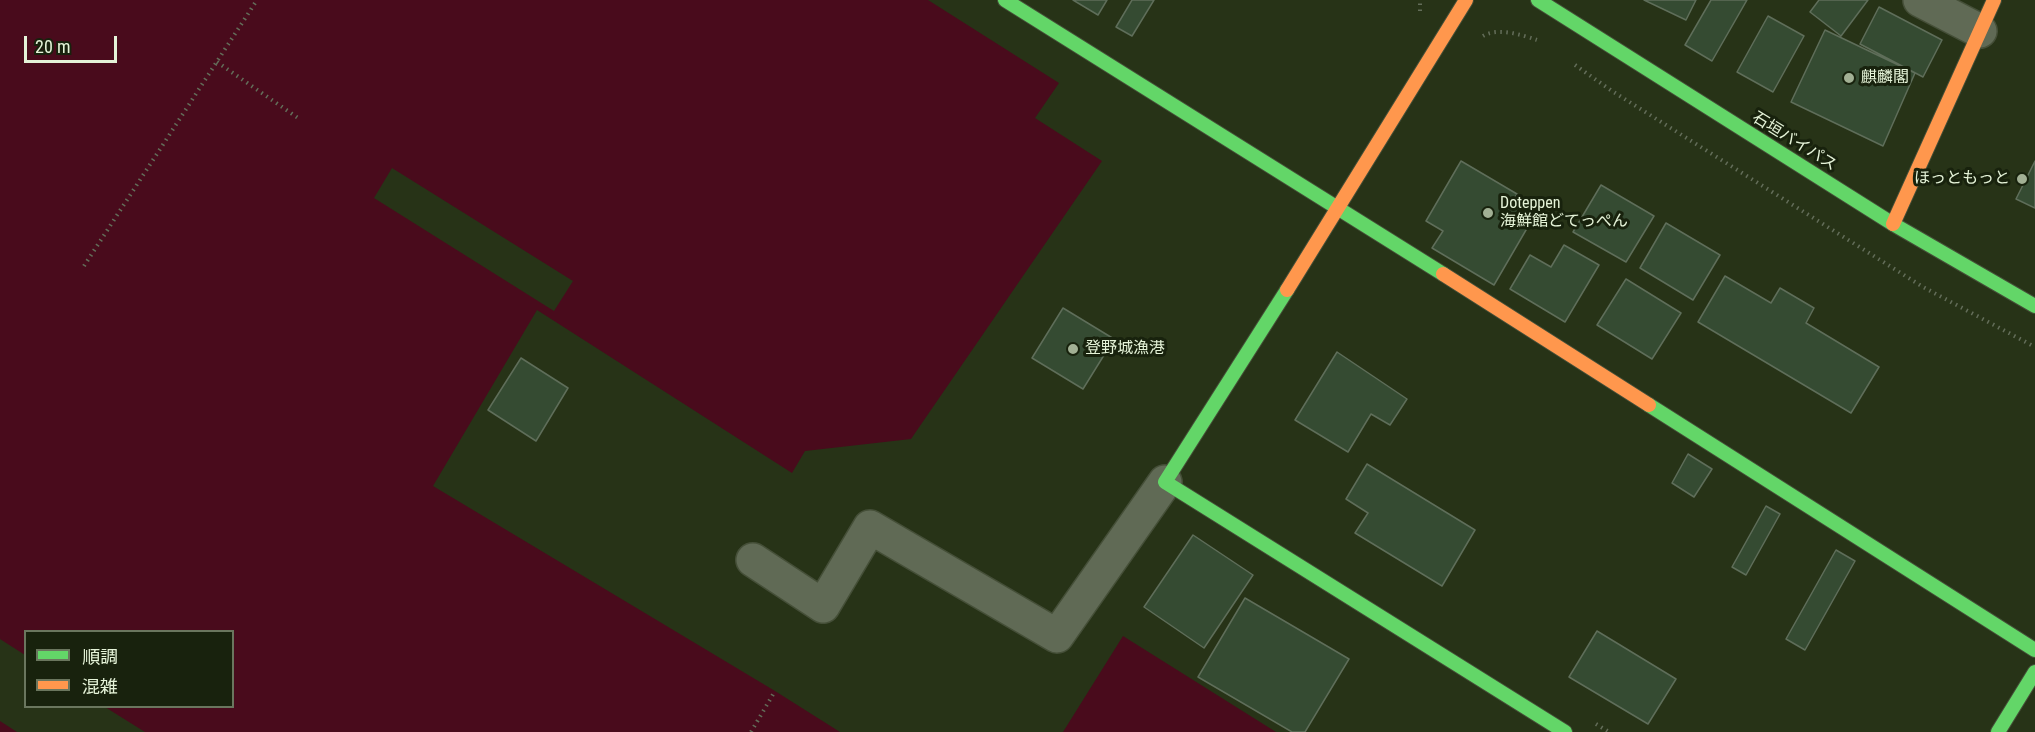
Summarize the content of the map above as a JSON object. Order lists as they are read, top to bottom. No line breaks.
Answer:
{"streets":{"main road":["石垣バイパス"]},"places":["麒麟閣","ほっともっと","Doteppen 海鮮館どてっぺん","登野城漁港"],"legend":["順調","混雑"],"scale_bar":"20 m"}
